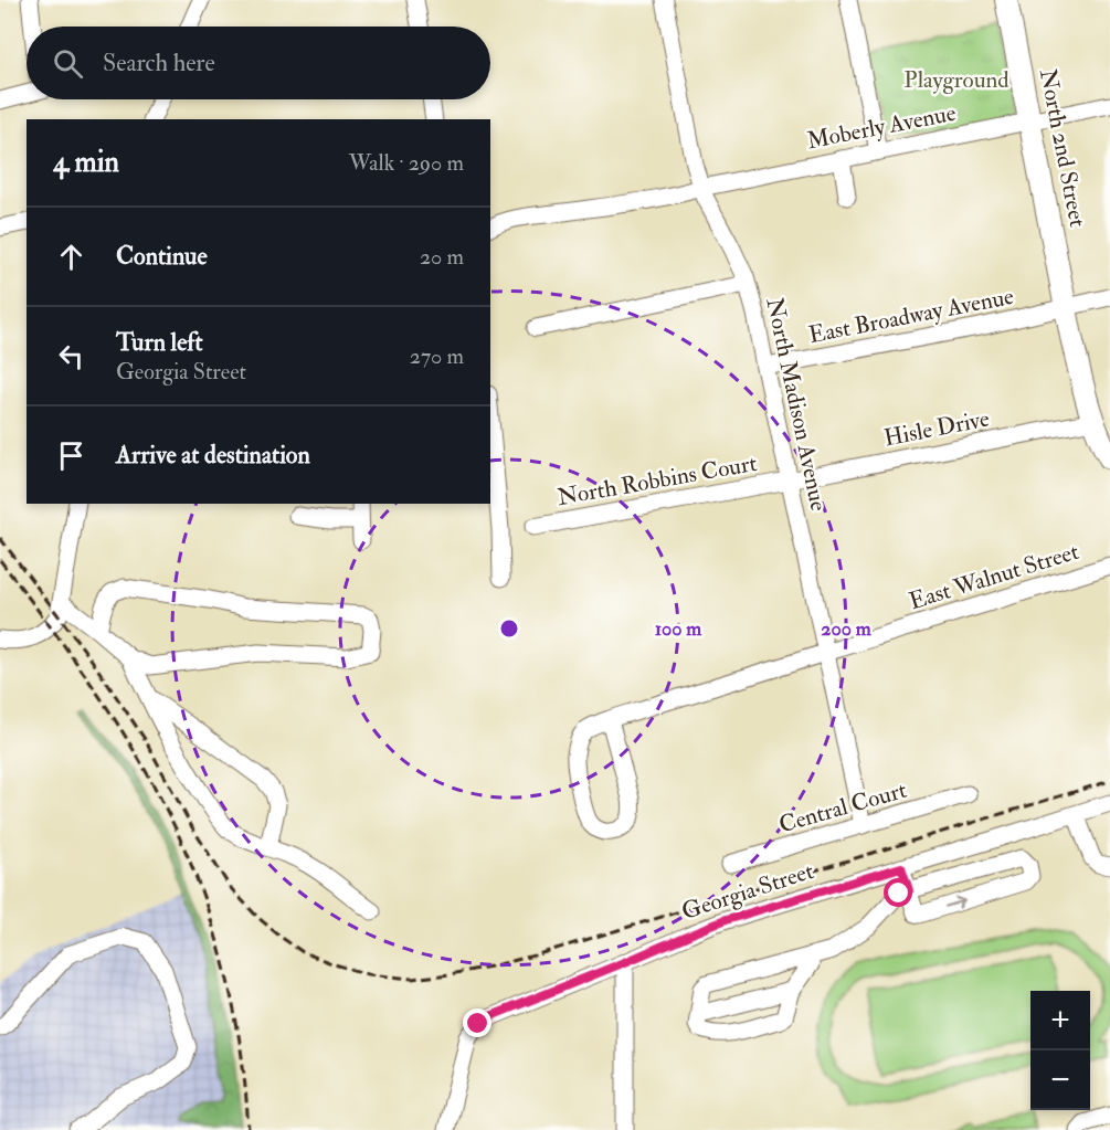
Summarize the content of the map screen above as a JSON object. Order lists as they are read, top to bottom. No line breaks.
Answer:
{"streets":{"main road":["North 2nd Street"],"street":["Moberly Avenue","East Broadway Avenue","North Madison Avenue","Hisle Drive","North Robbins Court","East Walnut Street","Central Court","Georgia Street"]},"crossings":[["Moberly Avenue","North 2nd Street"],["Moberly Avenue","North Madison Avenue"],["North 2nd Street","East Broadway Avenue"],["North 2nd Street","Hisle Drive"],["East Broadway Avenue","North Madison Avenue"],["North Madison Avenue","Hisle Drive"],["North Madison Avenue","North Robbins Court"],["North Madison Avenue","East Walnut Street"],["North Madison Avenue","Central Court"],["Hisle Drive","North Robbins Court"]],"parks":["Playground"],"page":{"search":"Search here","heading":["4 min","Walk · 290 m"],"list":[["Continue","20 m"],["Turn left","Georgia Street","270 m"],"Arrive at destination"],"map_buttons":["+","−"]},"rings":["100 m","200 m"]}
